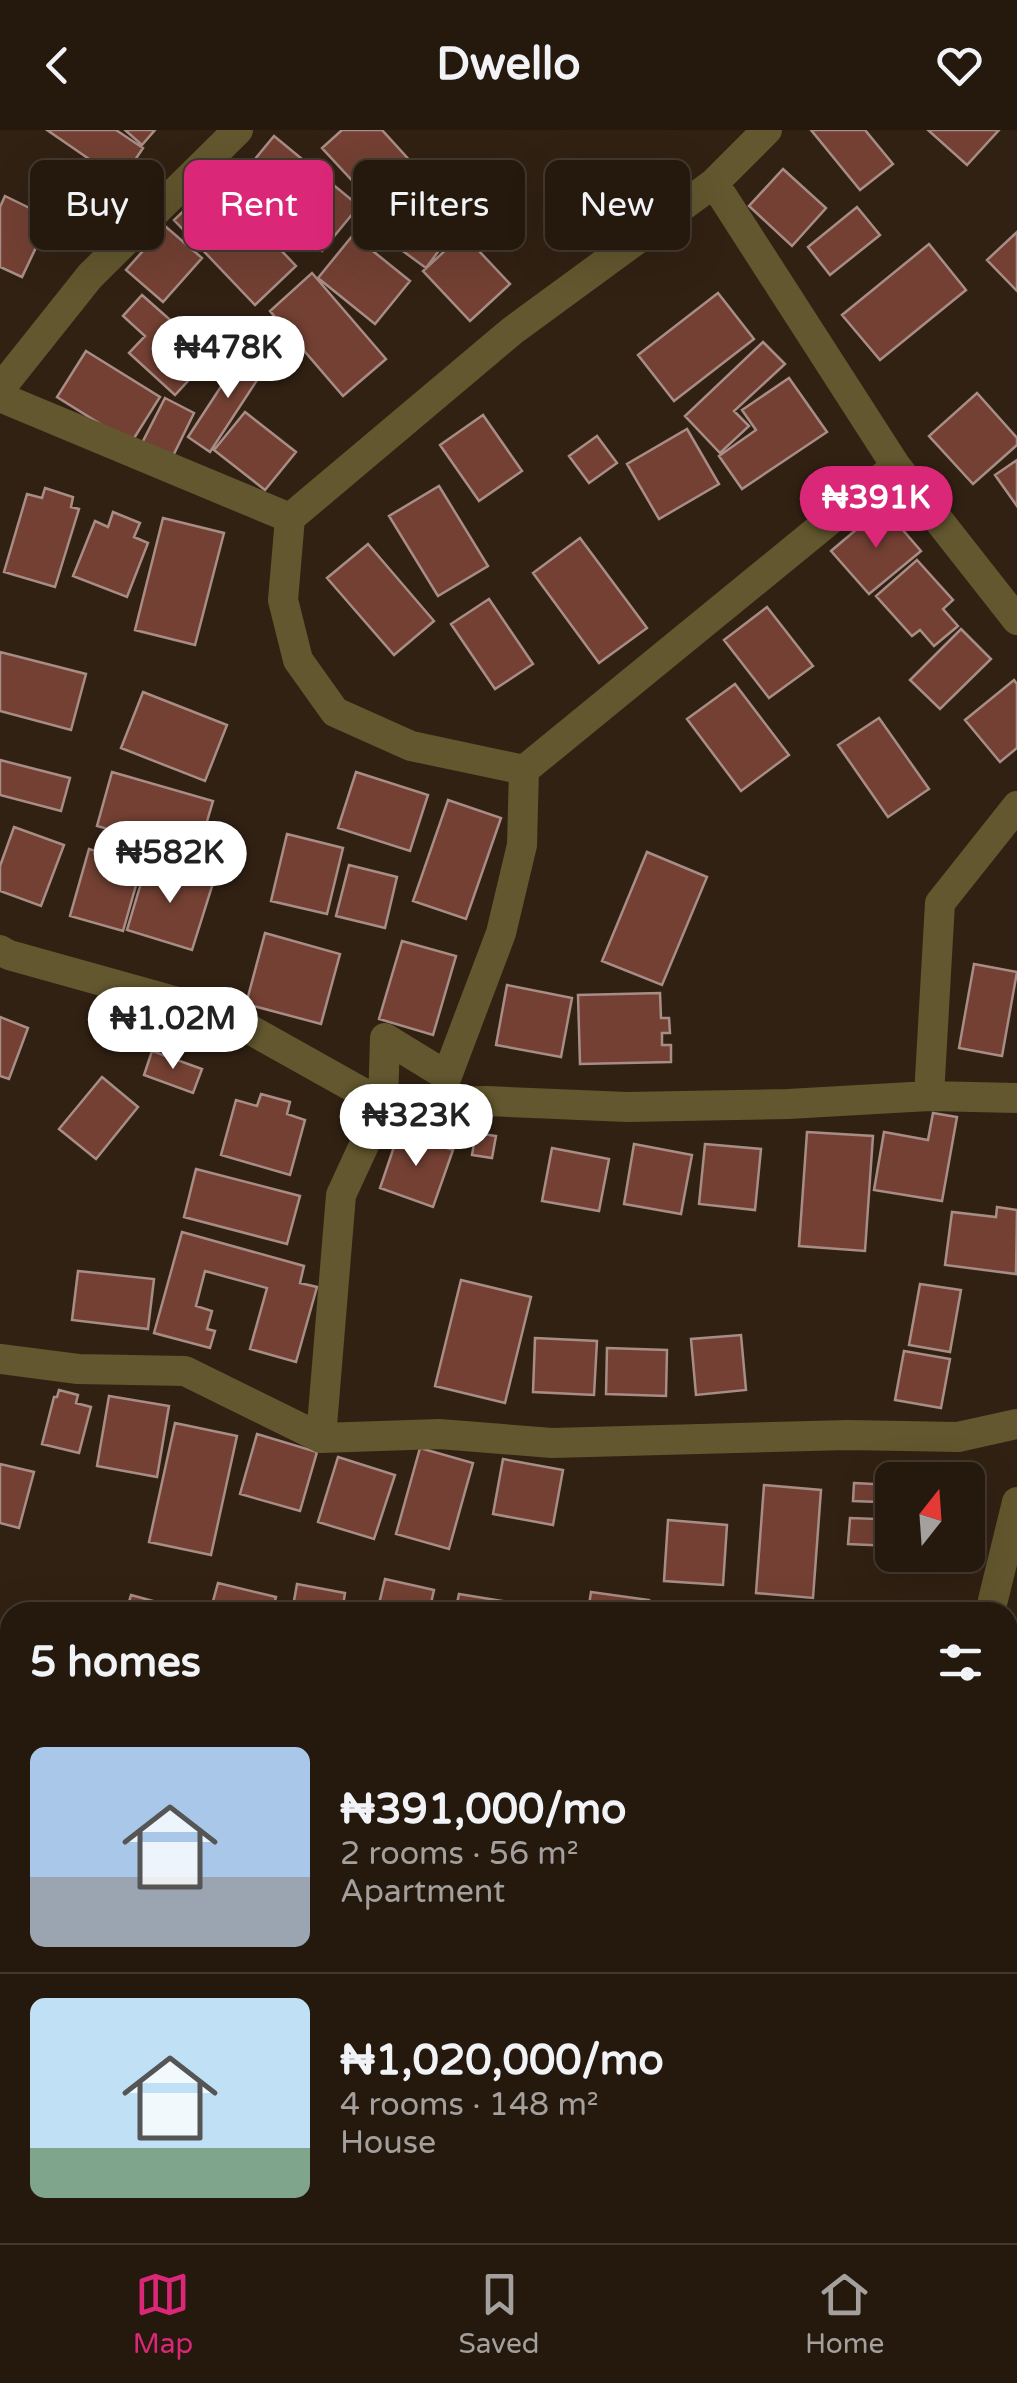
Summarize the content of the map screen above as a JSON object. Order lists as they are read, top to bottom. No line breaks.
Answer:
{"north":"top","page":{"header":"Dwello","chip":["Buy","Rent","Filters","New"],"price":["₦478K","₦391K","₦582K","₦1.02M","₦323K"],"heading":"5 homes","list":[{"name":"₦391,000/mo","note":"2 rooms · 56 m² · Apartment"},{"name":"₦1,020,000/mo","note":"4 rooms · 148 m² · House"}],"tabs":["Map","Saved","Home"]}}
